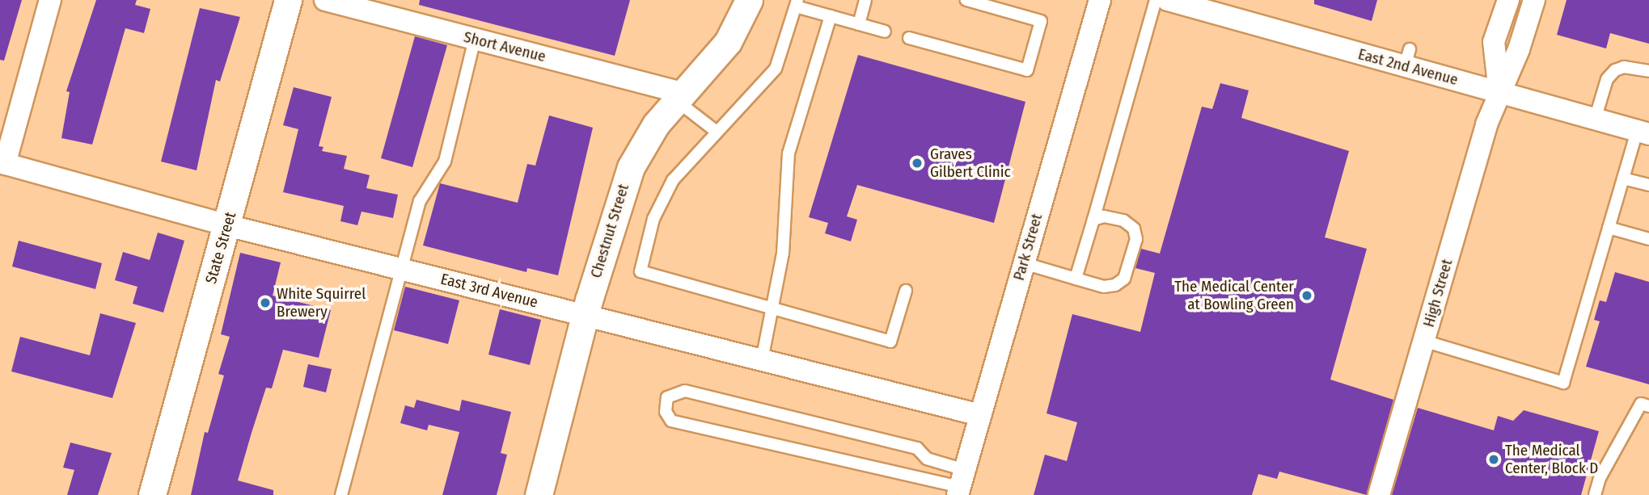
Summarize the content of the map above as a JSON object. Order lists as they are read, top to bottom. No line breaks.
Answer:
{"streets":{"street":["Short Avenue","East 2nd Avenue","Chestnut Street","Park Street","State Street","East 3rd Avenue","High Street"]},"crossings":[["Short Avenue","Chestnut Street"],["East 2nd Avenue","High Street"],["Chestnut Street","East 3rd Avenue"],["Park Street","East 3rd Avenue"],["State Street","East 3rd Avenue"]],"places":["Graves Gilbert Clinic","The Medical Center at Bowling Green","White Squirrel Brewery","The Medical Center, Block D"]}
